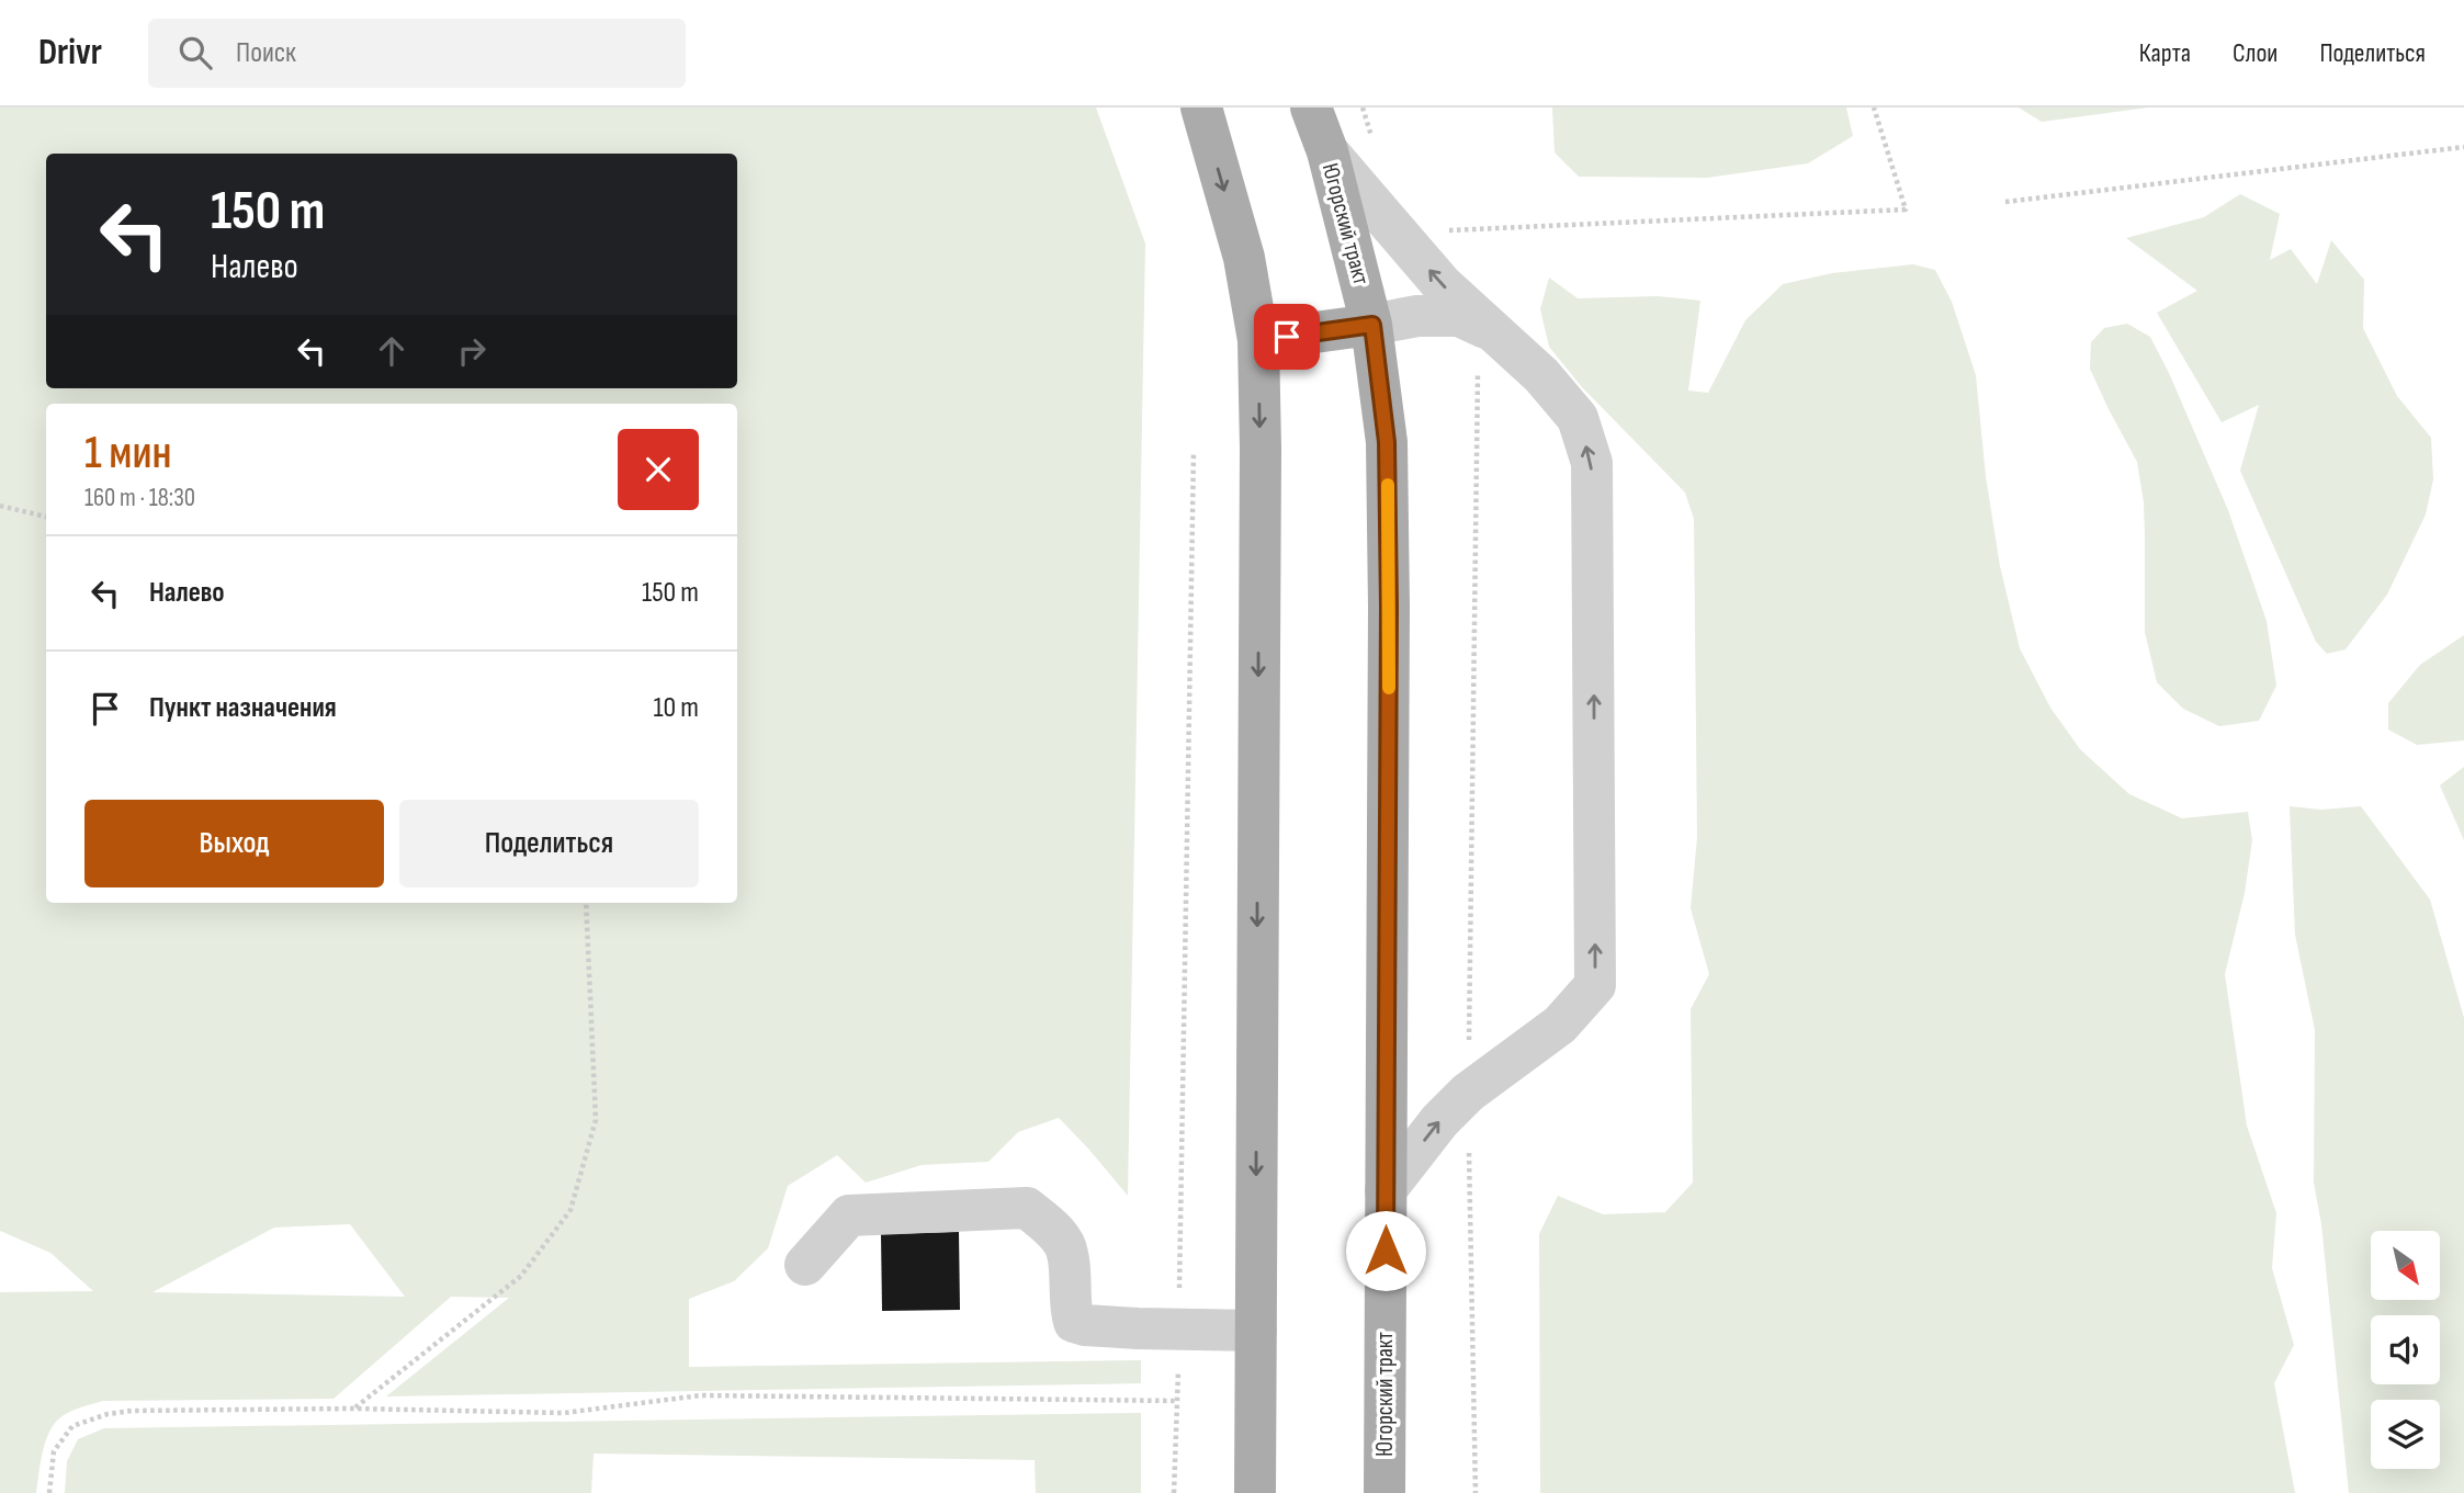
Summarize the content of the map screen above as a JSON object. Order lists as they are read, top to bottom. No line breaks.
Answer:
{"streets":{"main road":["Югорский тракт"]},"north":"bottom right","page":{"header":"Drivr","search":"Поиск","nav":["Карта","Слои","Поделиться"],"turn":["150 m","Налево"],"heading":["1 мин","160 m · 18:30"],"list":[{"name":"Налево","value":"150 m"},{"name":"Пункт назначения","value":"10 m"}],"buttons":["Выход","Поделиться"]}}
